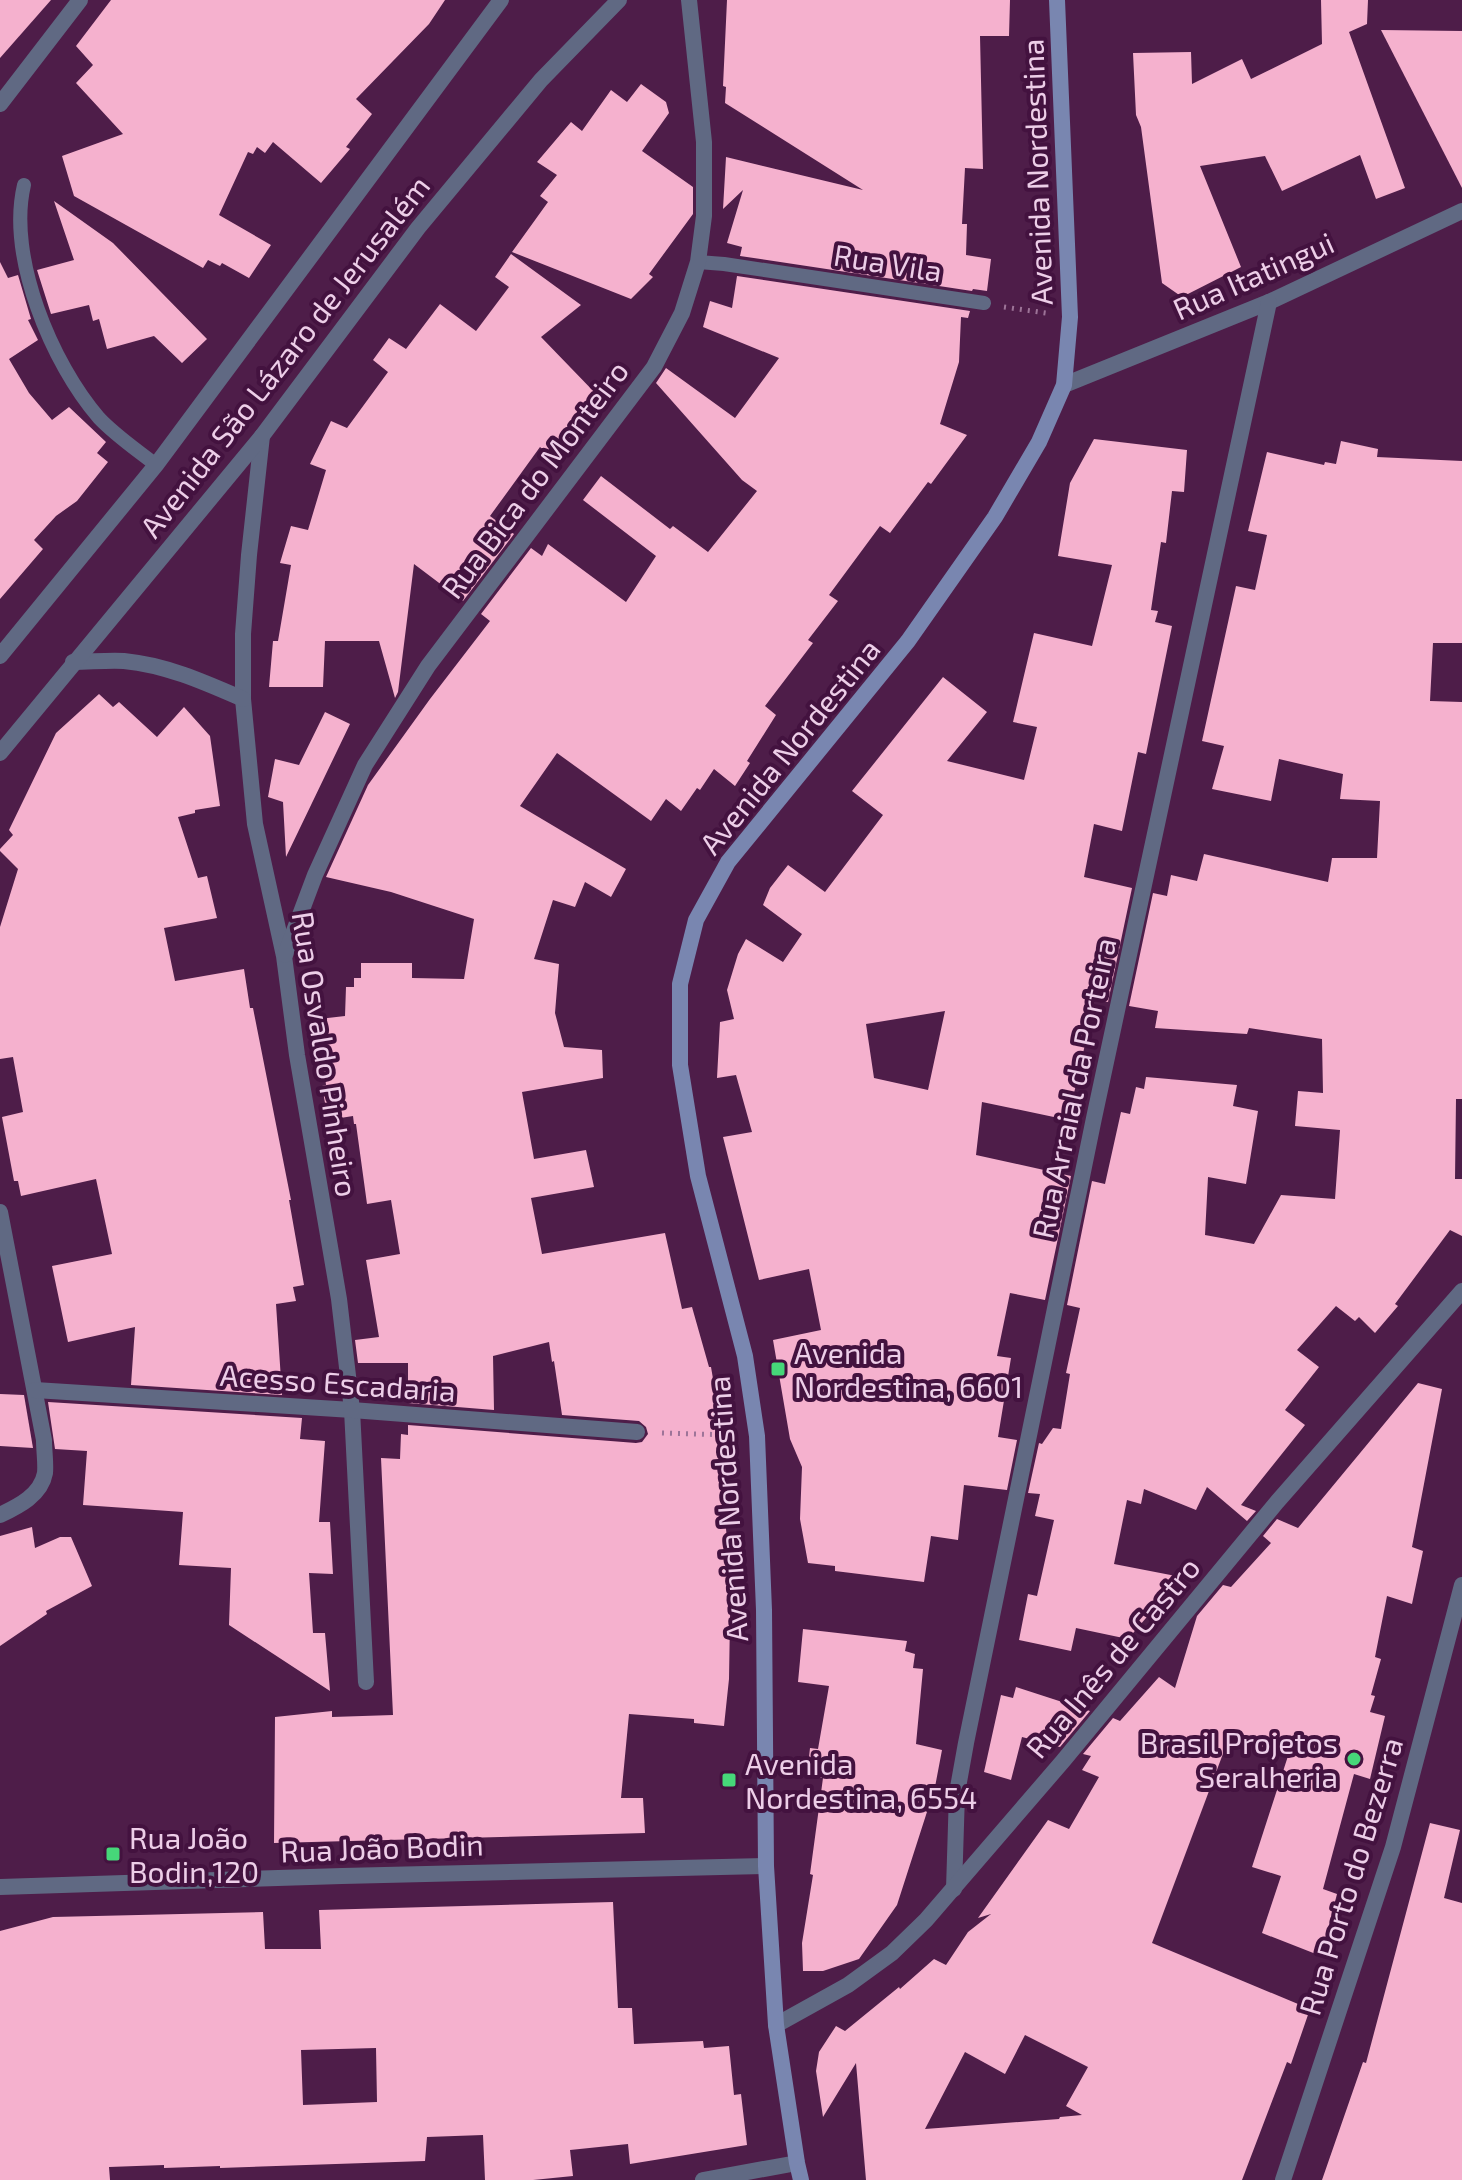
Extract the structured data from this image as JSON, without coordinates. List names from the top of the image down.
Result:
{
  "streets": {
    "main road": ["Avenida Nordestina"],
    "street": [
      "Rua Itatingui",
      "Avenida São Lázaro de Jerusalém",
      "Rua Bica do Monteiro",
      "Rua Osvaldo Pinheiro",
      "Rua Arraial da Porteira",
      "Acesso Escadaria",
      "Rua Inês de Castro",
      "Rua João Bodin",
      "Rua Porto do Bezerra"
    ],
    "lane": ["Rua Vila"]
  },
  "crossings": [
    ["Avenida Nordestina", "Rua Itatingui"],
    ["Avenida Nordestina", "Rua Inês de Castro"],
    ["Avenida Nordestina", "Rua João Bodin"],
    ["Rua Vila", "Rua Bica do Monteiro"],
    ["Rua Itatingui", "Rua Arraial da Porteira"],
    ["Avenida São Lázaro de Jerusalém", "Rua Osvaldo Pinheiro"],
    ["Rua Bica do Monteiro", "Rua Osvaldo Pinheiro"],
    ["Rua Osvaldo Pinheiro", "Acesso Escadaria"],
    ["Rua Arraial da Porteira", "Rua Inês de Castro"]
  ],
  "places": {
    "transit": ["Avenida Nordestina, 6601", "Avenida Nordestina, 6554", "Rua João Bodin,120"],
    "other": ["Brasil Projetos Seralheria"]
  }
}
